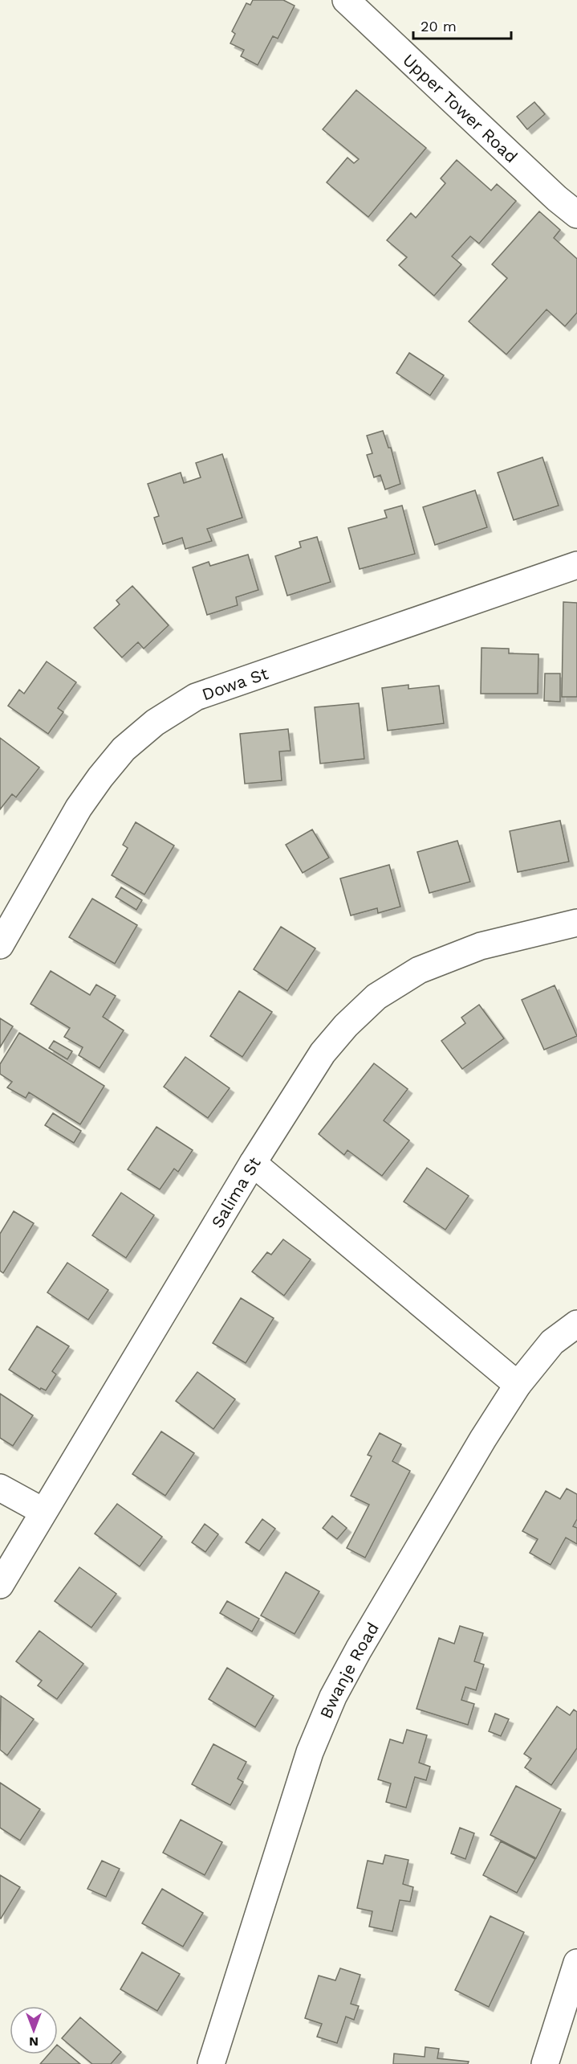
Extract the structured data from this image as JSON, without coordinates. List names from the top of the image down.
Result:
{
  "streets": {
    "street": [
      "Upper Tower Road",
      "Dowa St",
      "Salima St",
      "Bwanje Road"
    ]
  },
  "scale_bar": "20 m",
  "north": "bottom"
}
